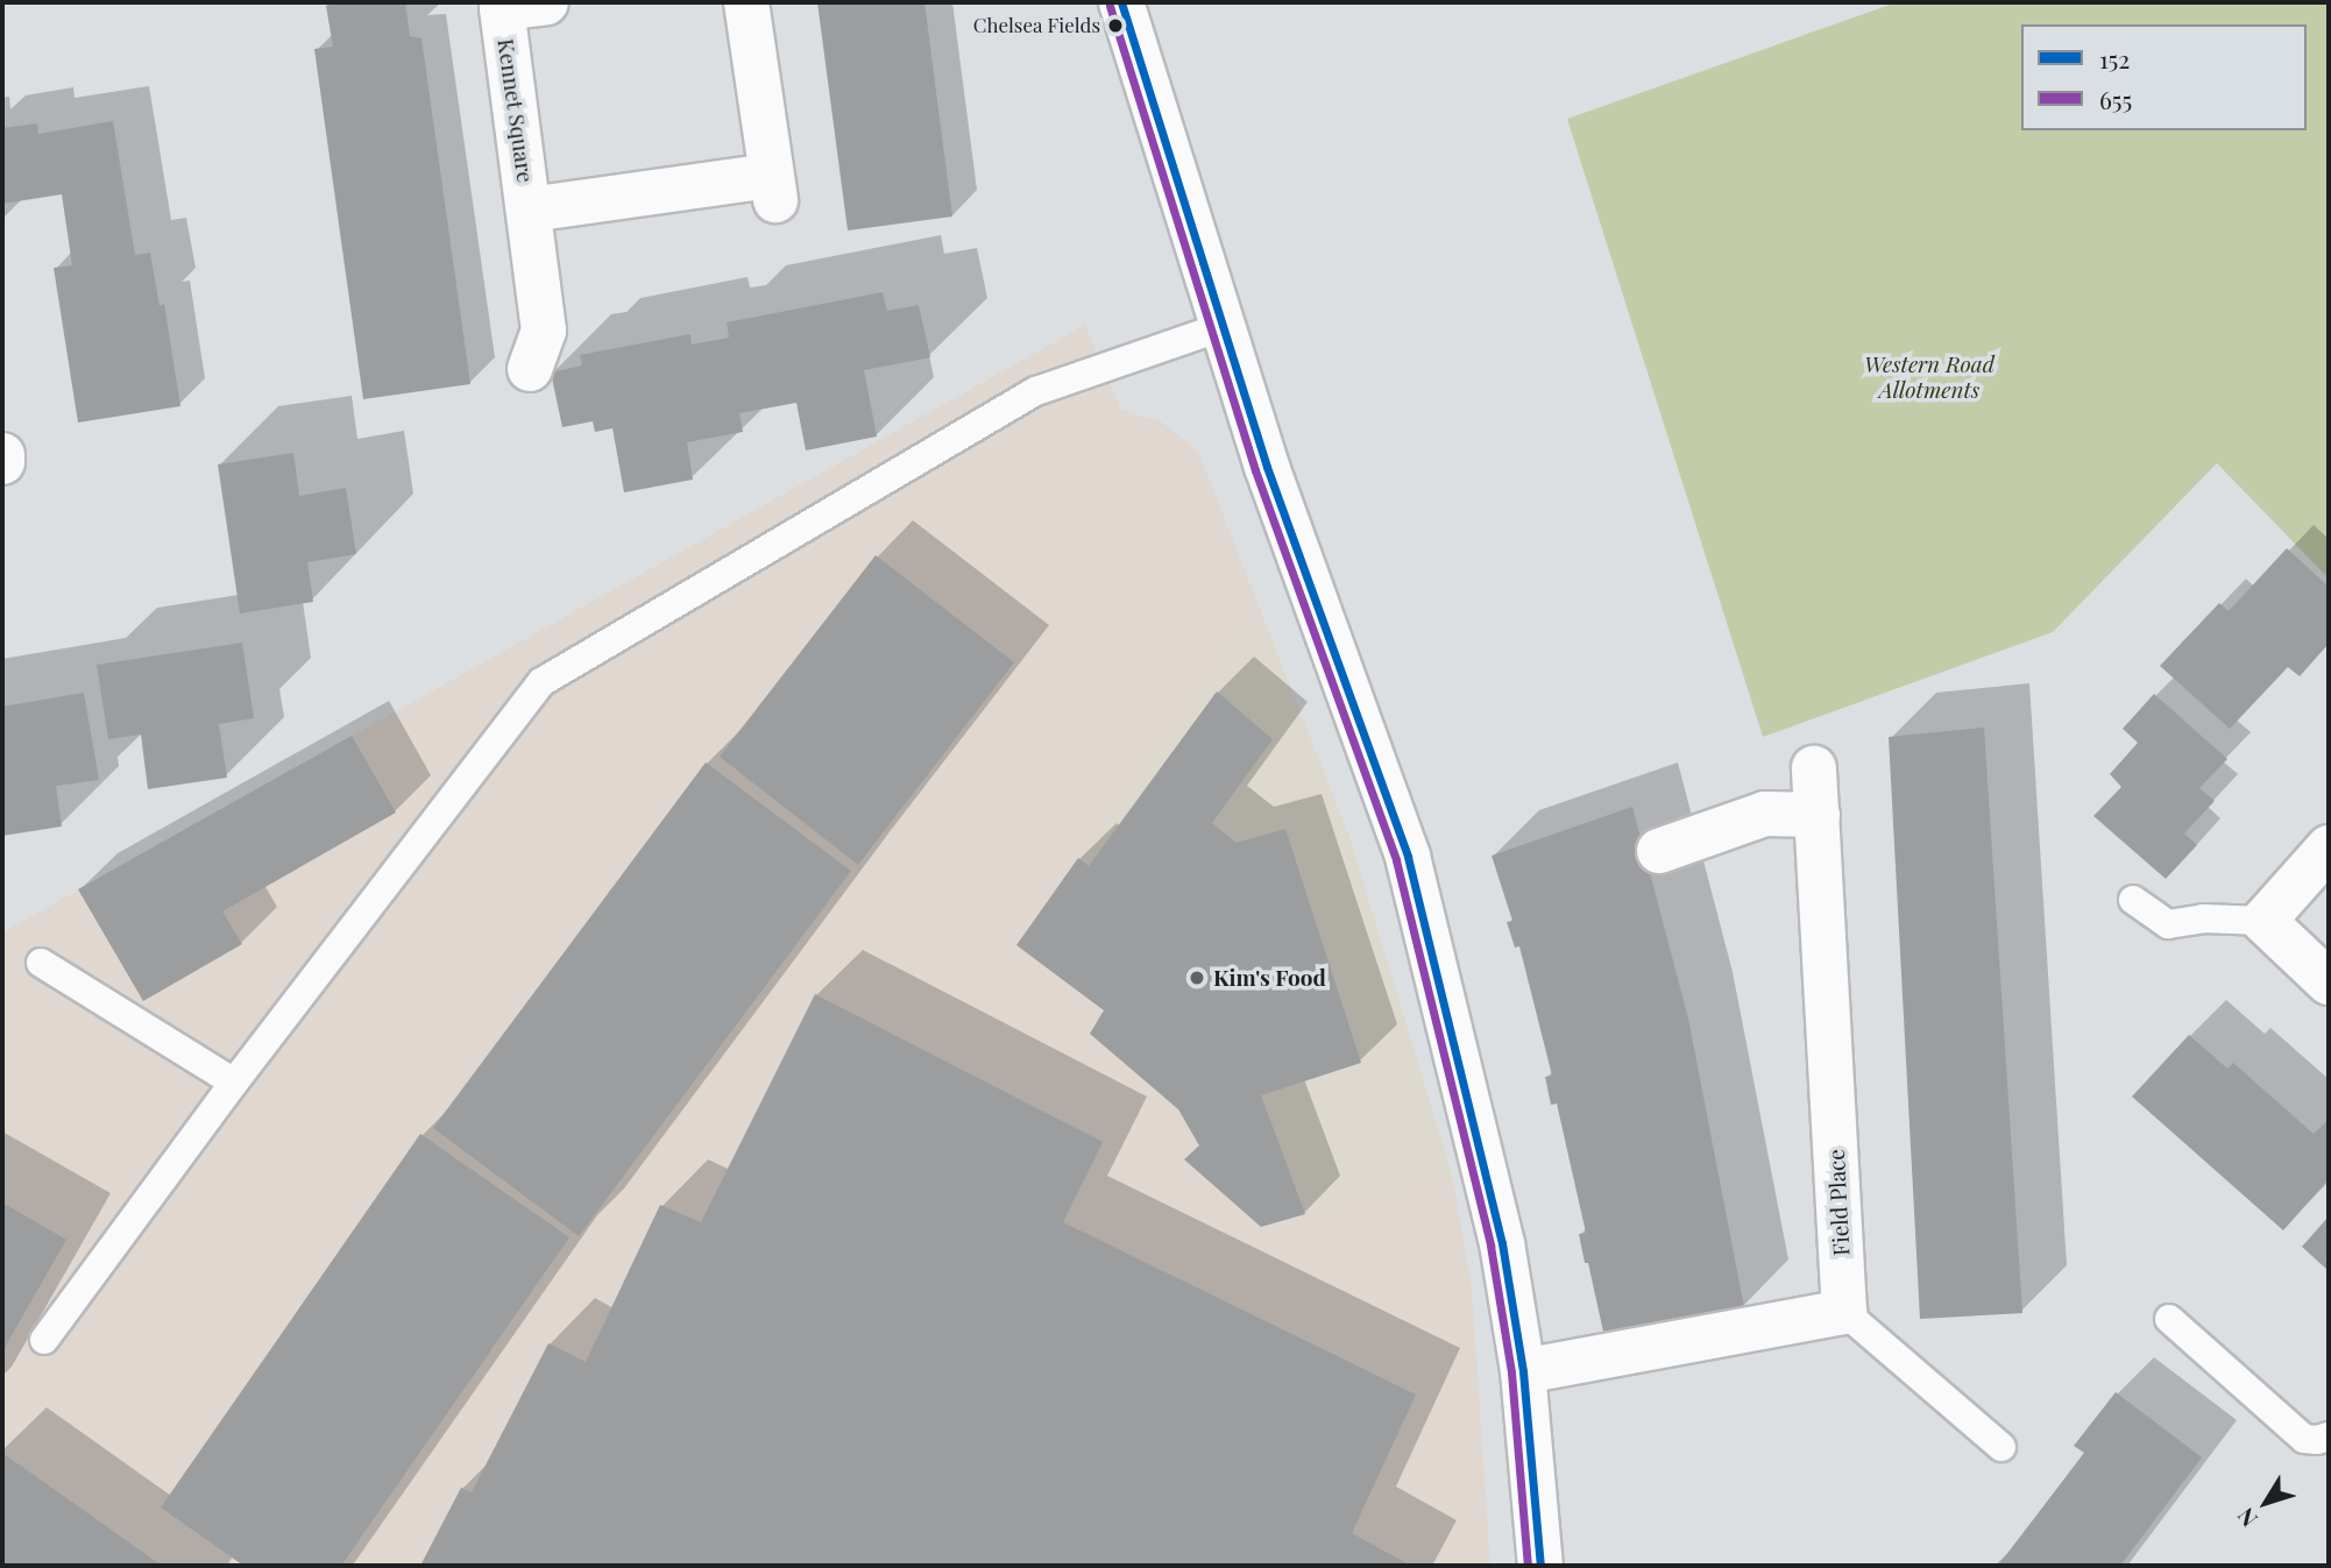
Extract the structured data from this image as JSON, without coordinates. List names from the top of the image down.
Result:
{
  "streets": {
    "street": ["Kennet Square", "Field Place"]
  },
  "parks": ["Western Road Allotments"],
  "places": ["Chelsea Fields", "Kim's Food"],
  "lines": ["transit line 152", "transit line 655"],
  "legend": ["152", "655"],
  "north": "bottom left"
}
